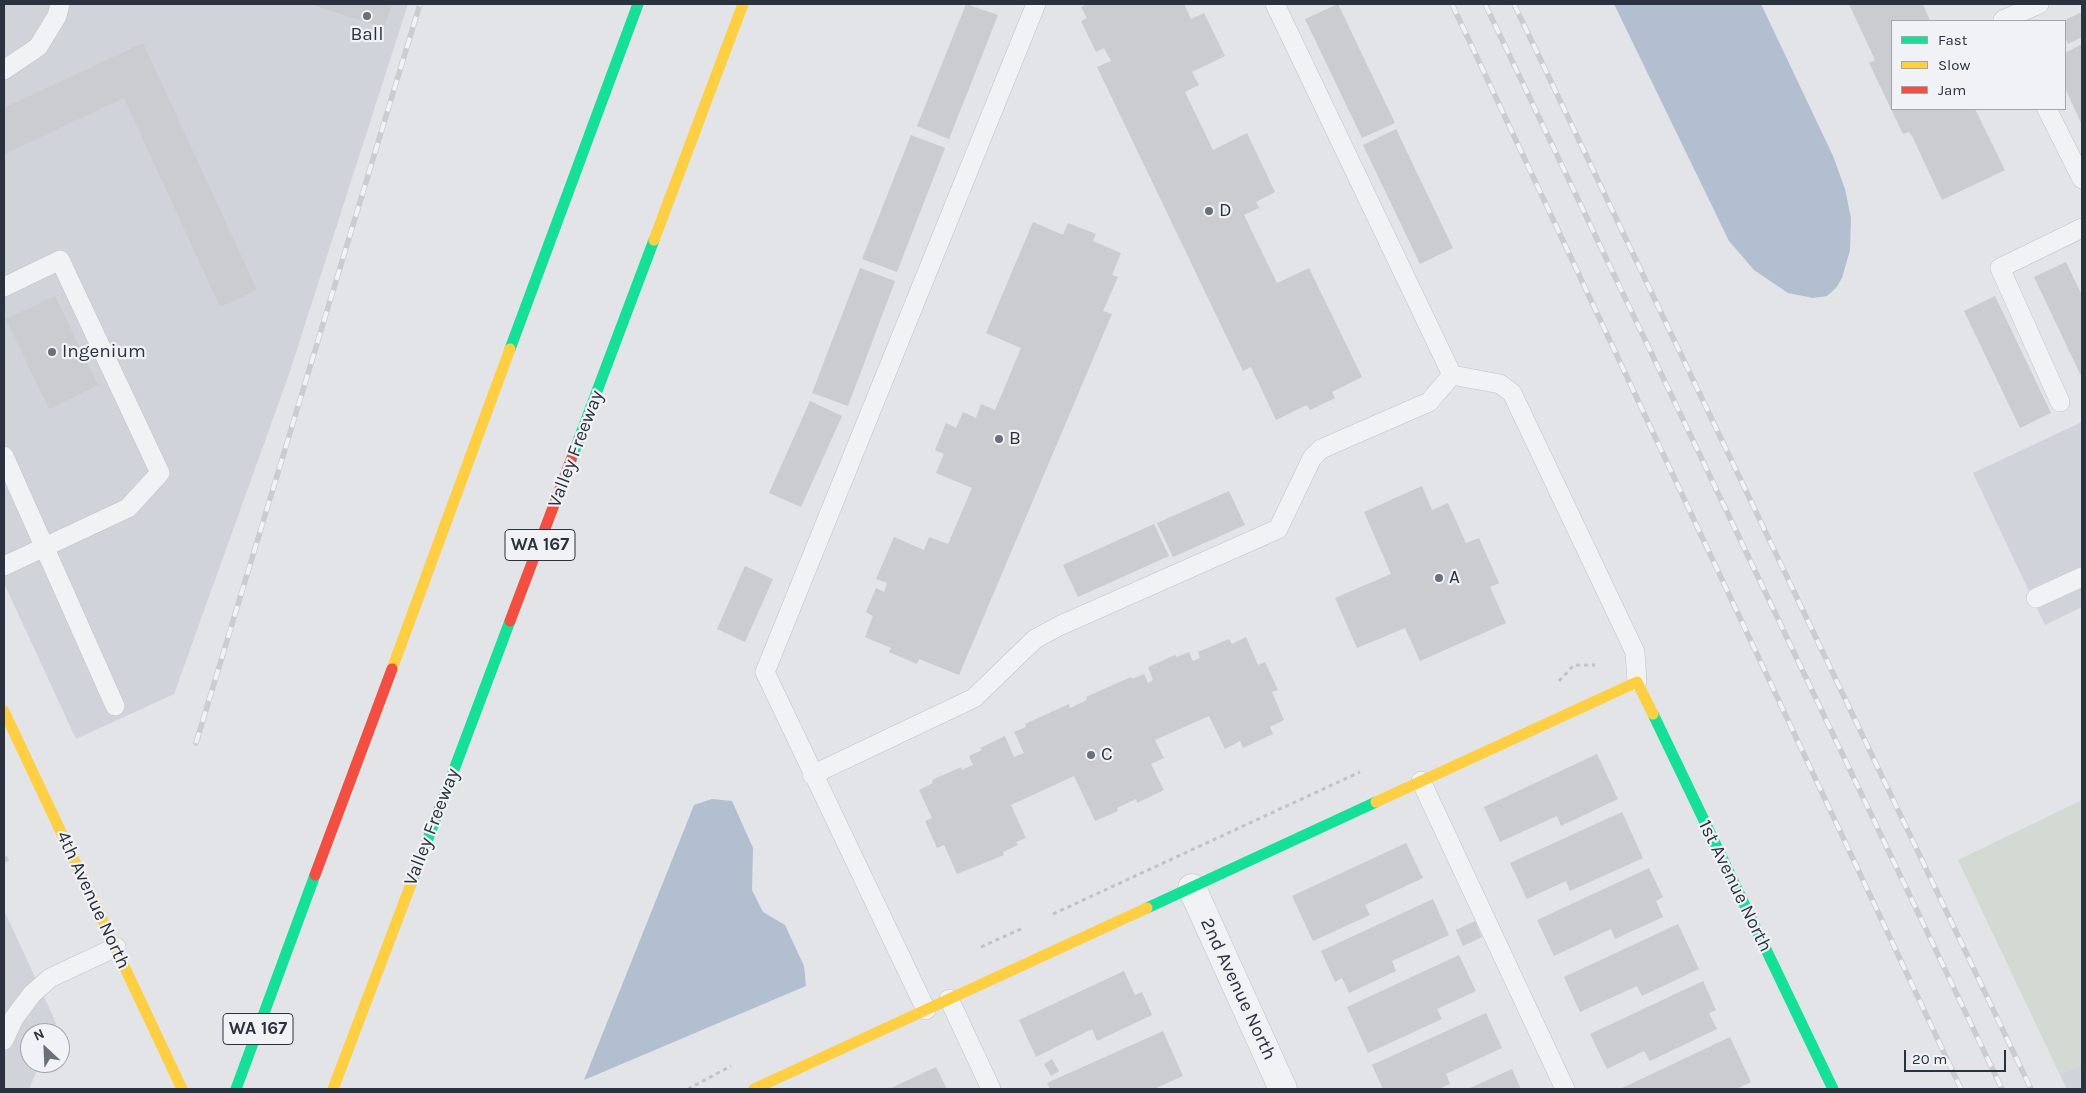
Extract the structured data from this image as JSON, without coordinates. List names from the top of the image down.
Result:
{
  "streets": {
    "main road": [
      "Valley Freeway",
      "WA 167",
      "1st Avenue North",
      "4th Avenue North"
    ],
    "street": ["2nd Avenue North"]
  },
  "places": [
    "Ball",
    "D",
    "Ingenium",
    "B",
    "A",
    "C"
  ],
  "legend": ["Fast", "Slow", "Jam"],
  "scale_bar": "20 m",
  "north": "top left"
}
